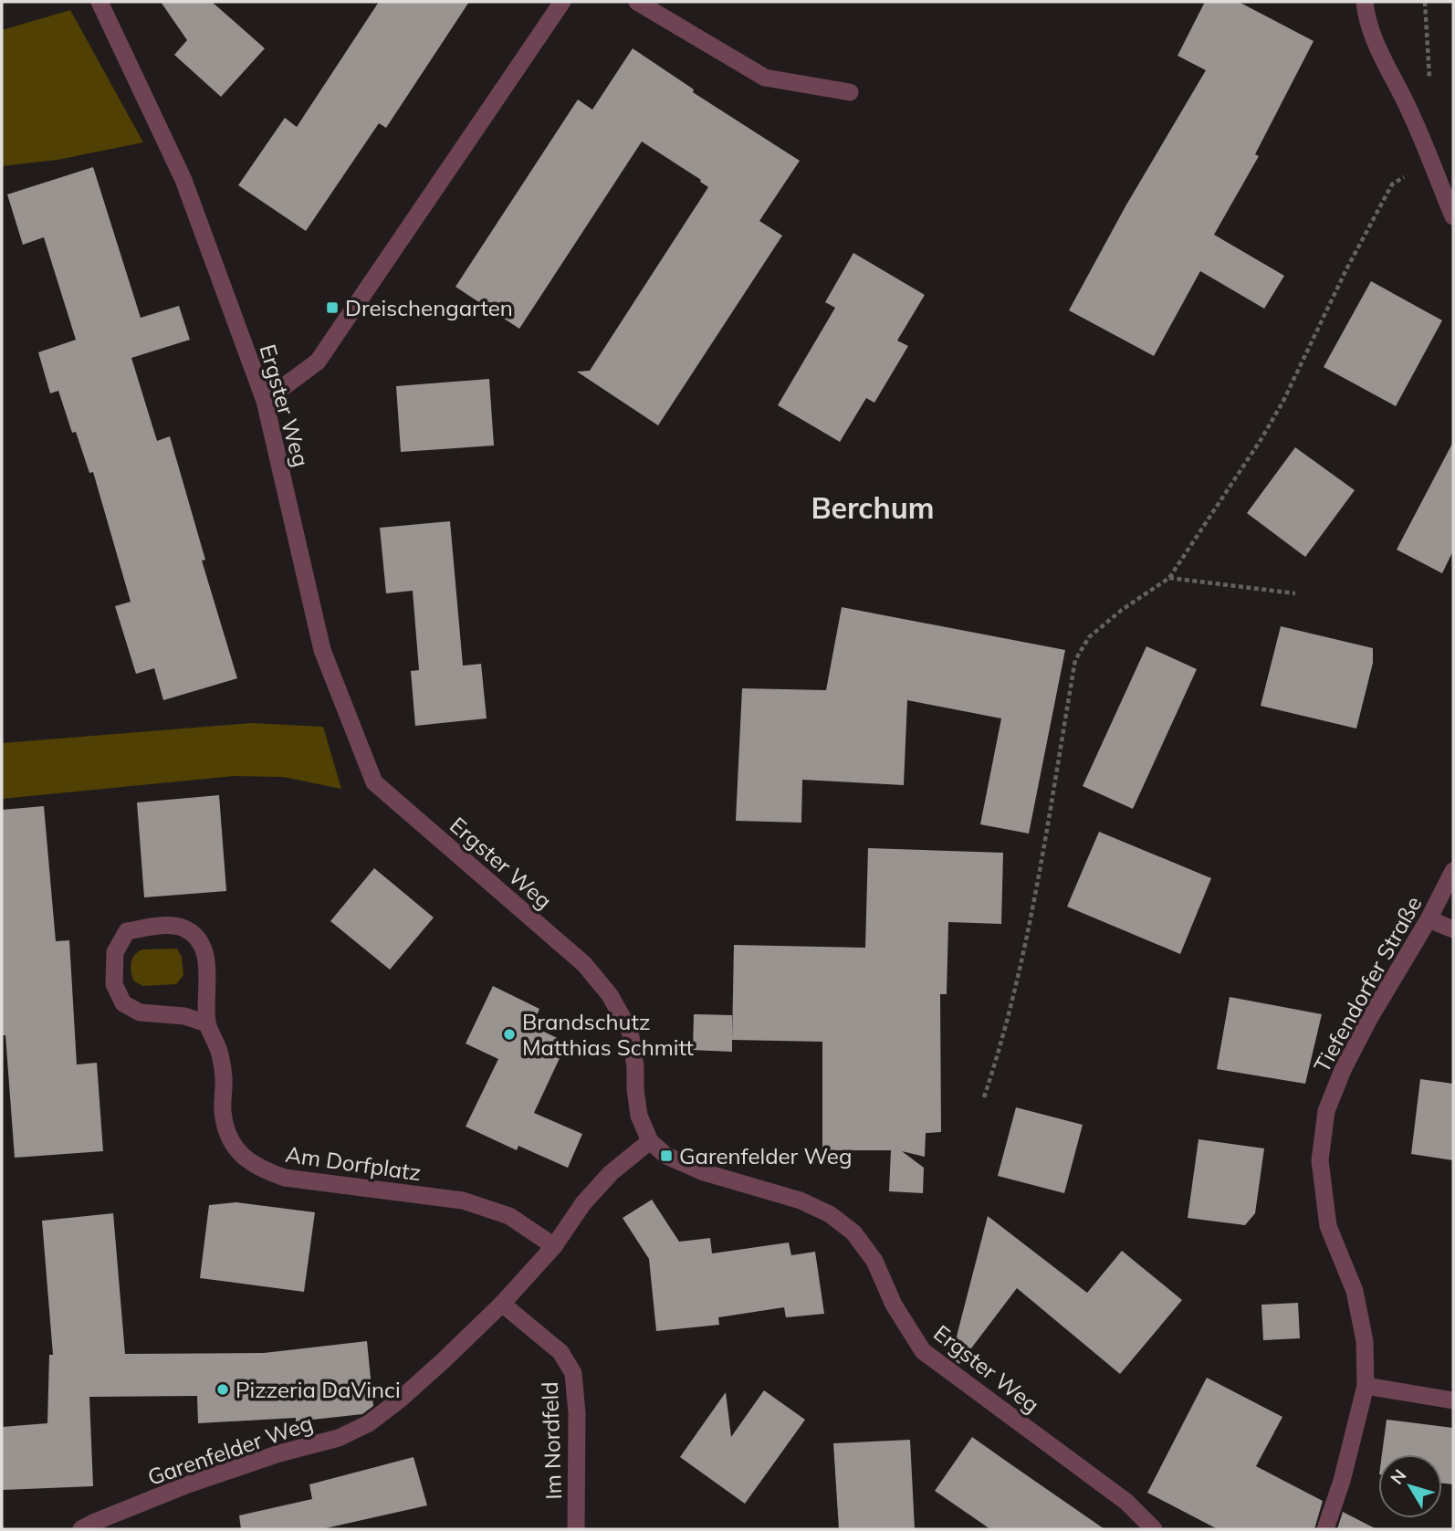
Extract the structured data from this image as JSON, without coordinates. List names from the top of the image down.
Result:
{
  "streets": {
    "street": [
      "Ergster Weg",
      "Tiefendorfer Straße",
      "Am Dorfplatz",
      "Im Nordfeld",
      "Garenfelder Weg"
    ]
  },
  "crossings": [
    ["Im Nordfeld", "Garenfelder Weg"]
  ],
  "districts": ["Berchum"],
  "places": {
    "transit": ["Dreischengarten", "Garenfelder Weg"],
    "other": ["Brandschutz Matthias Schmitt", "Pizzeria DaVinci"]
  },
  "north": "top left"
}
